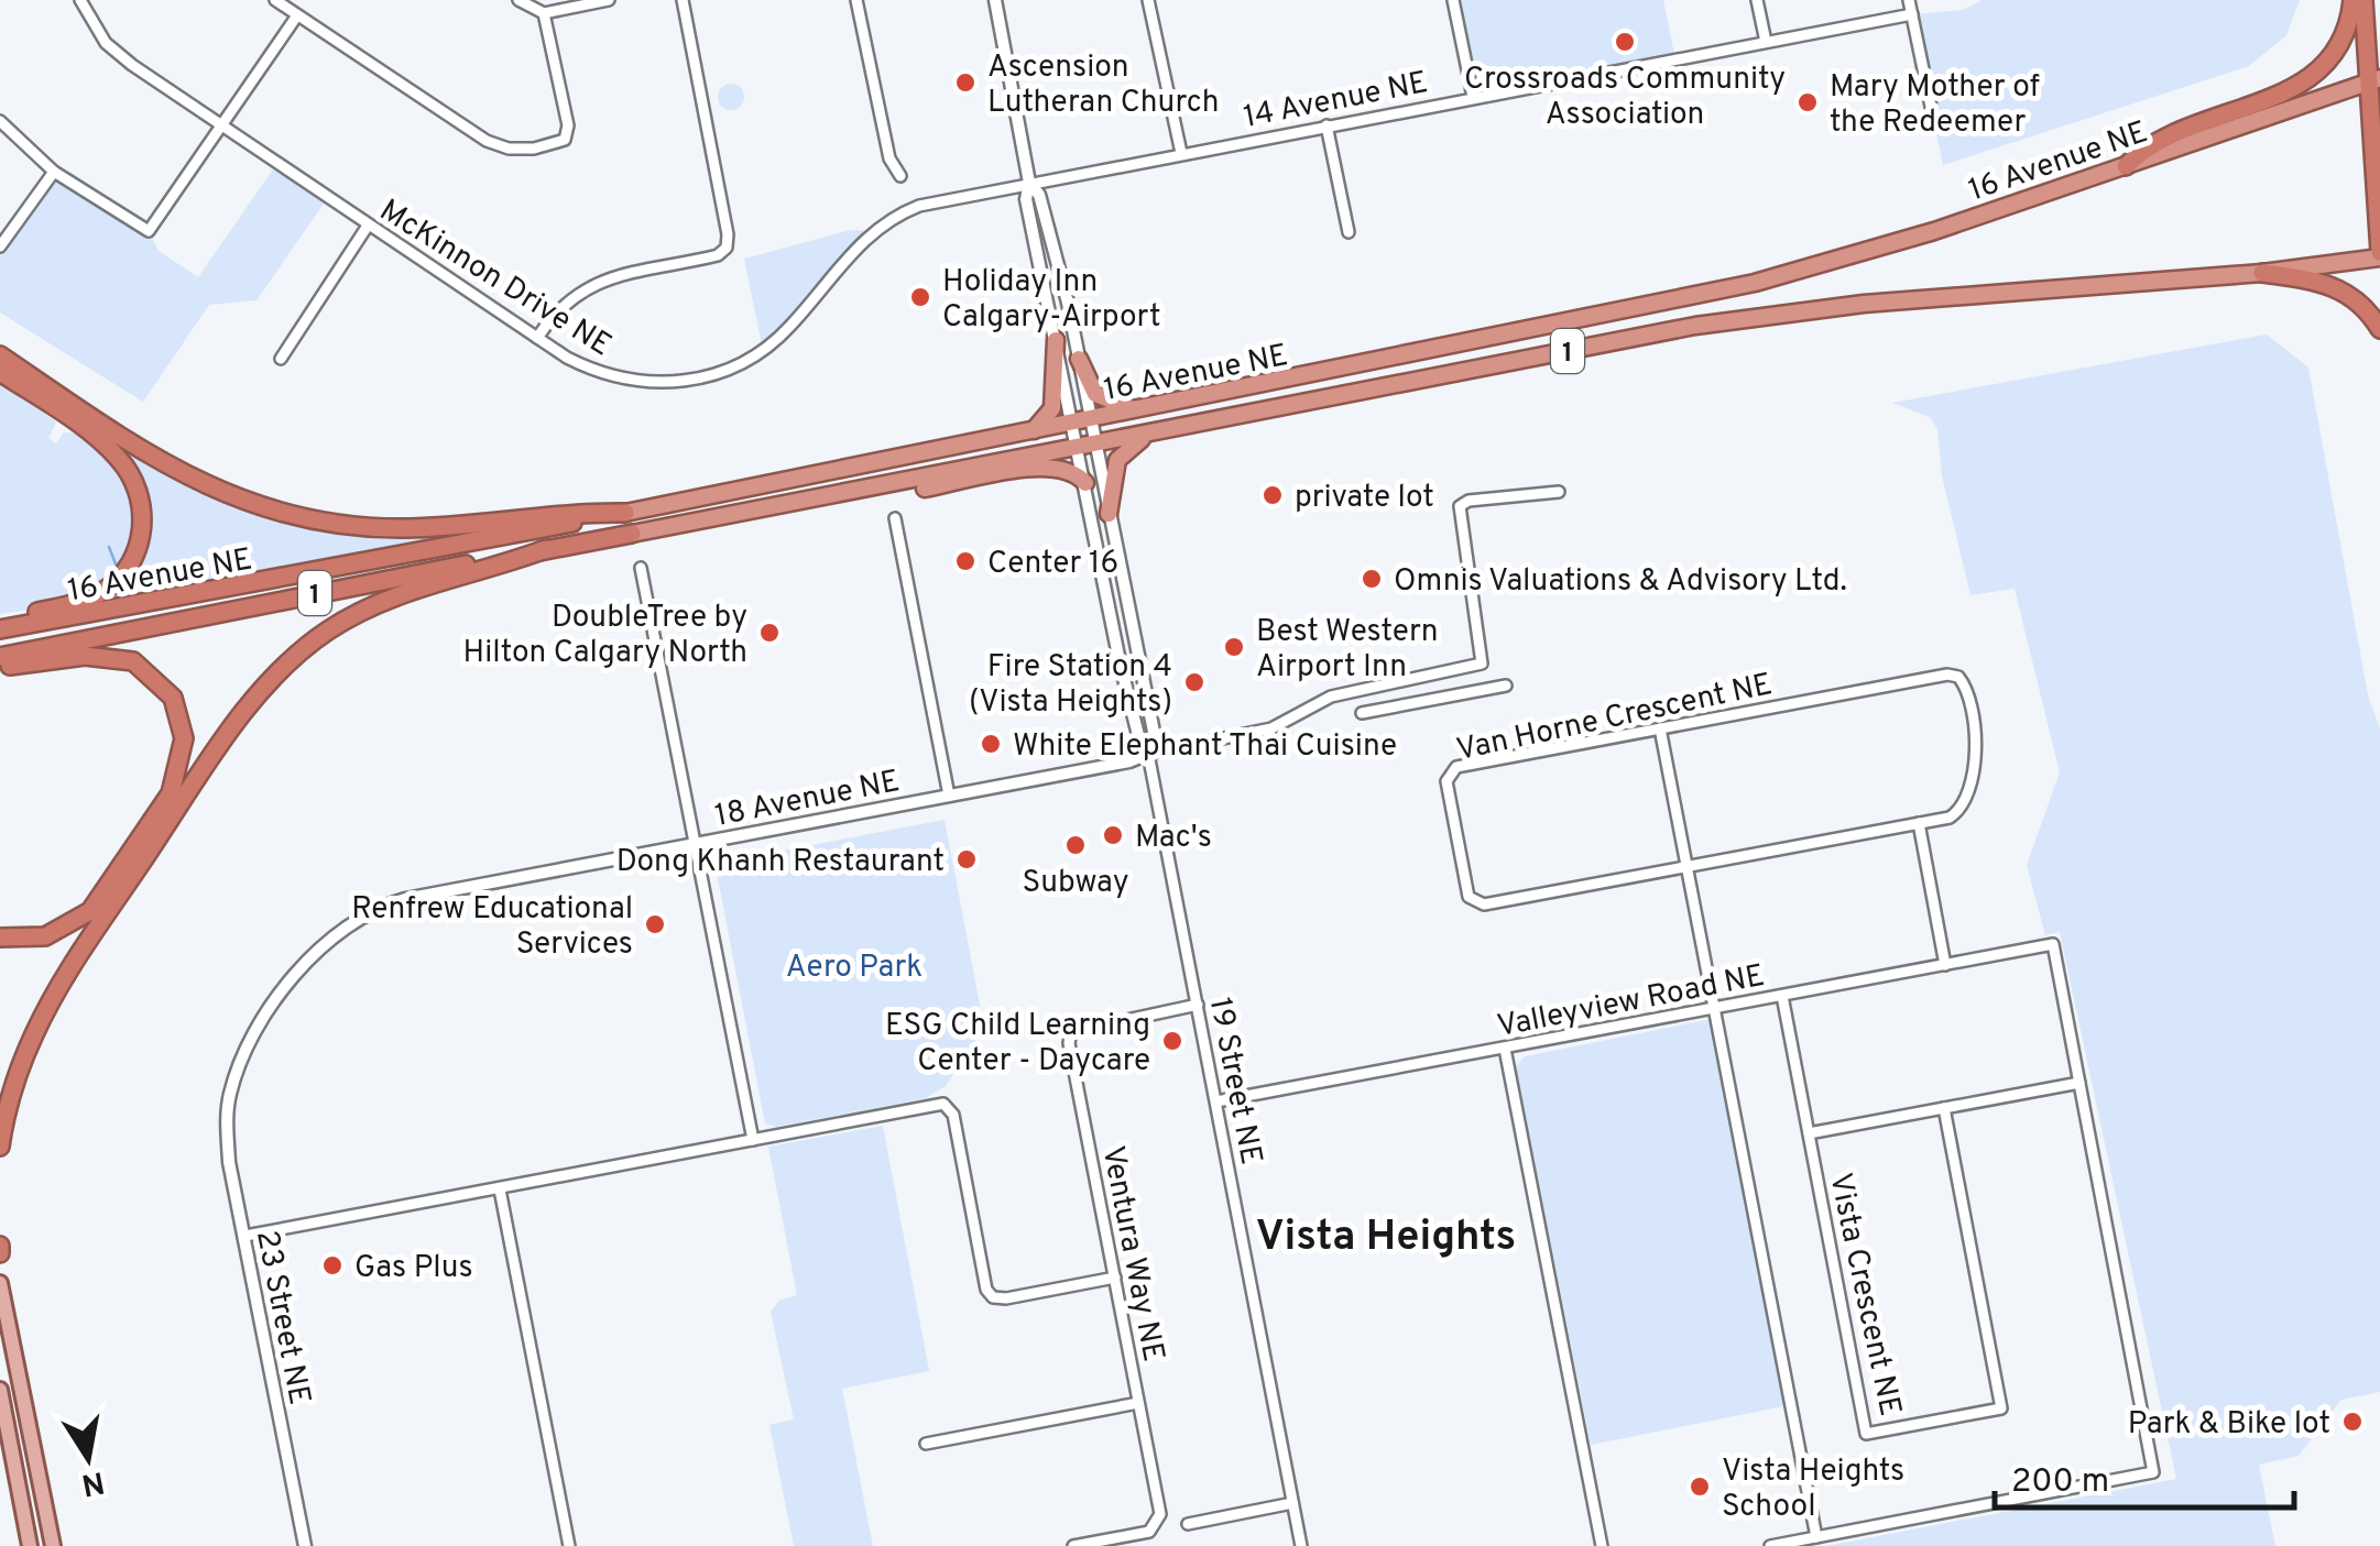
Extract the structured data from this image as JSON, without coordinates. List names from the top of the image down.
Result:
{
  "streets": {
    "highway": ["16 Avenue NE", "1"],
    "street": [
      "14 Avenue NE",
      "McKinnon Drive NE",
      "Van Horne Crescent NE",
      "18 Avenue NE",
      "Valleyview Road NE",
      "19 Street NE",
      "Ventura Way NE",
      "Vista Crescent NE",
      "23 Street NE"
    ]
  },
  "crossings": [
    ["14 Avenue NE", "McKinnon Drive NE"],
    ["14 Avenue NE", "19 Street NE"],
    ["16 Avenue NE", "19 Street NE"],
    ["McKinnon Drive NE", "19 Street NE"],
    ["18 Avenue NE", "19 Street NE"],
    ["18 Avenue NE", "23 Street NE"],
    ["Valleyview Road NE", "19 Street NE"],
    ["Valleyview Road NE", "Vista Crescent NE"],
    ["19 Street NE", "Ventura Way NE"]
  ],
  "districts": ["Vista Heights"],
  "parks": ["Aero Park"],
  "places": [
    "Crossroads Community Association",
    "Ascension Lutheran Church",
    "Mary Mother of the Redeemer",
    "Holiday Inn Calgary-Airport",
    "private lot",
    "Center 16",
    "Omnis Valuations & Advisory Ltd.",
    "DoubleTree by Hilton Calgary North",
    "Best Western Airport Inn",
    "Fire Station 4 (Vista Heights)",
    "White Elephant Thai Cuisine",
    "Mac's",
    "Subway",
    "Dong Khanh Restaurant",
    "Renfrew Educational Services",
    "ESG Child Learning Center - Daycare",
    "Gas Plus",
    "Park & Bike lot",
    "Vista Heights School"
  ],
  "scale_bar": "200 m",
  "north": "bottom"
}
